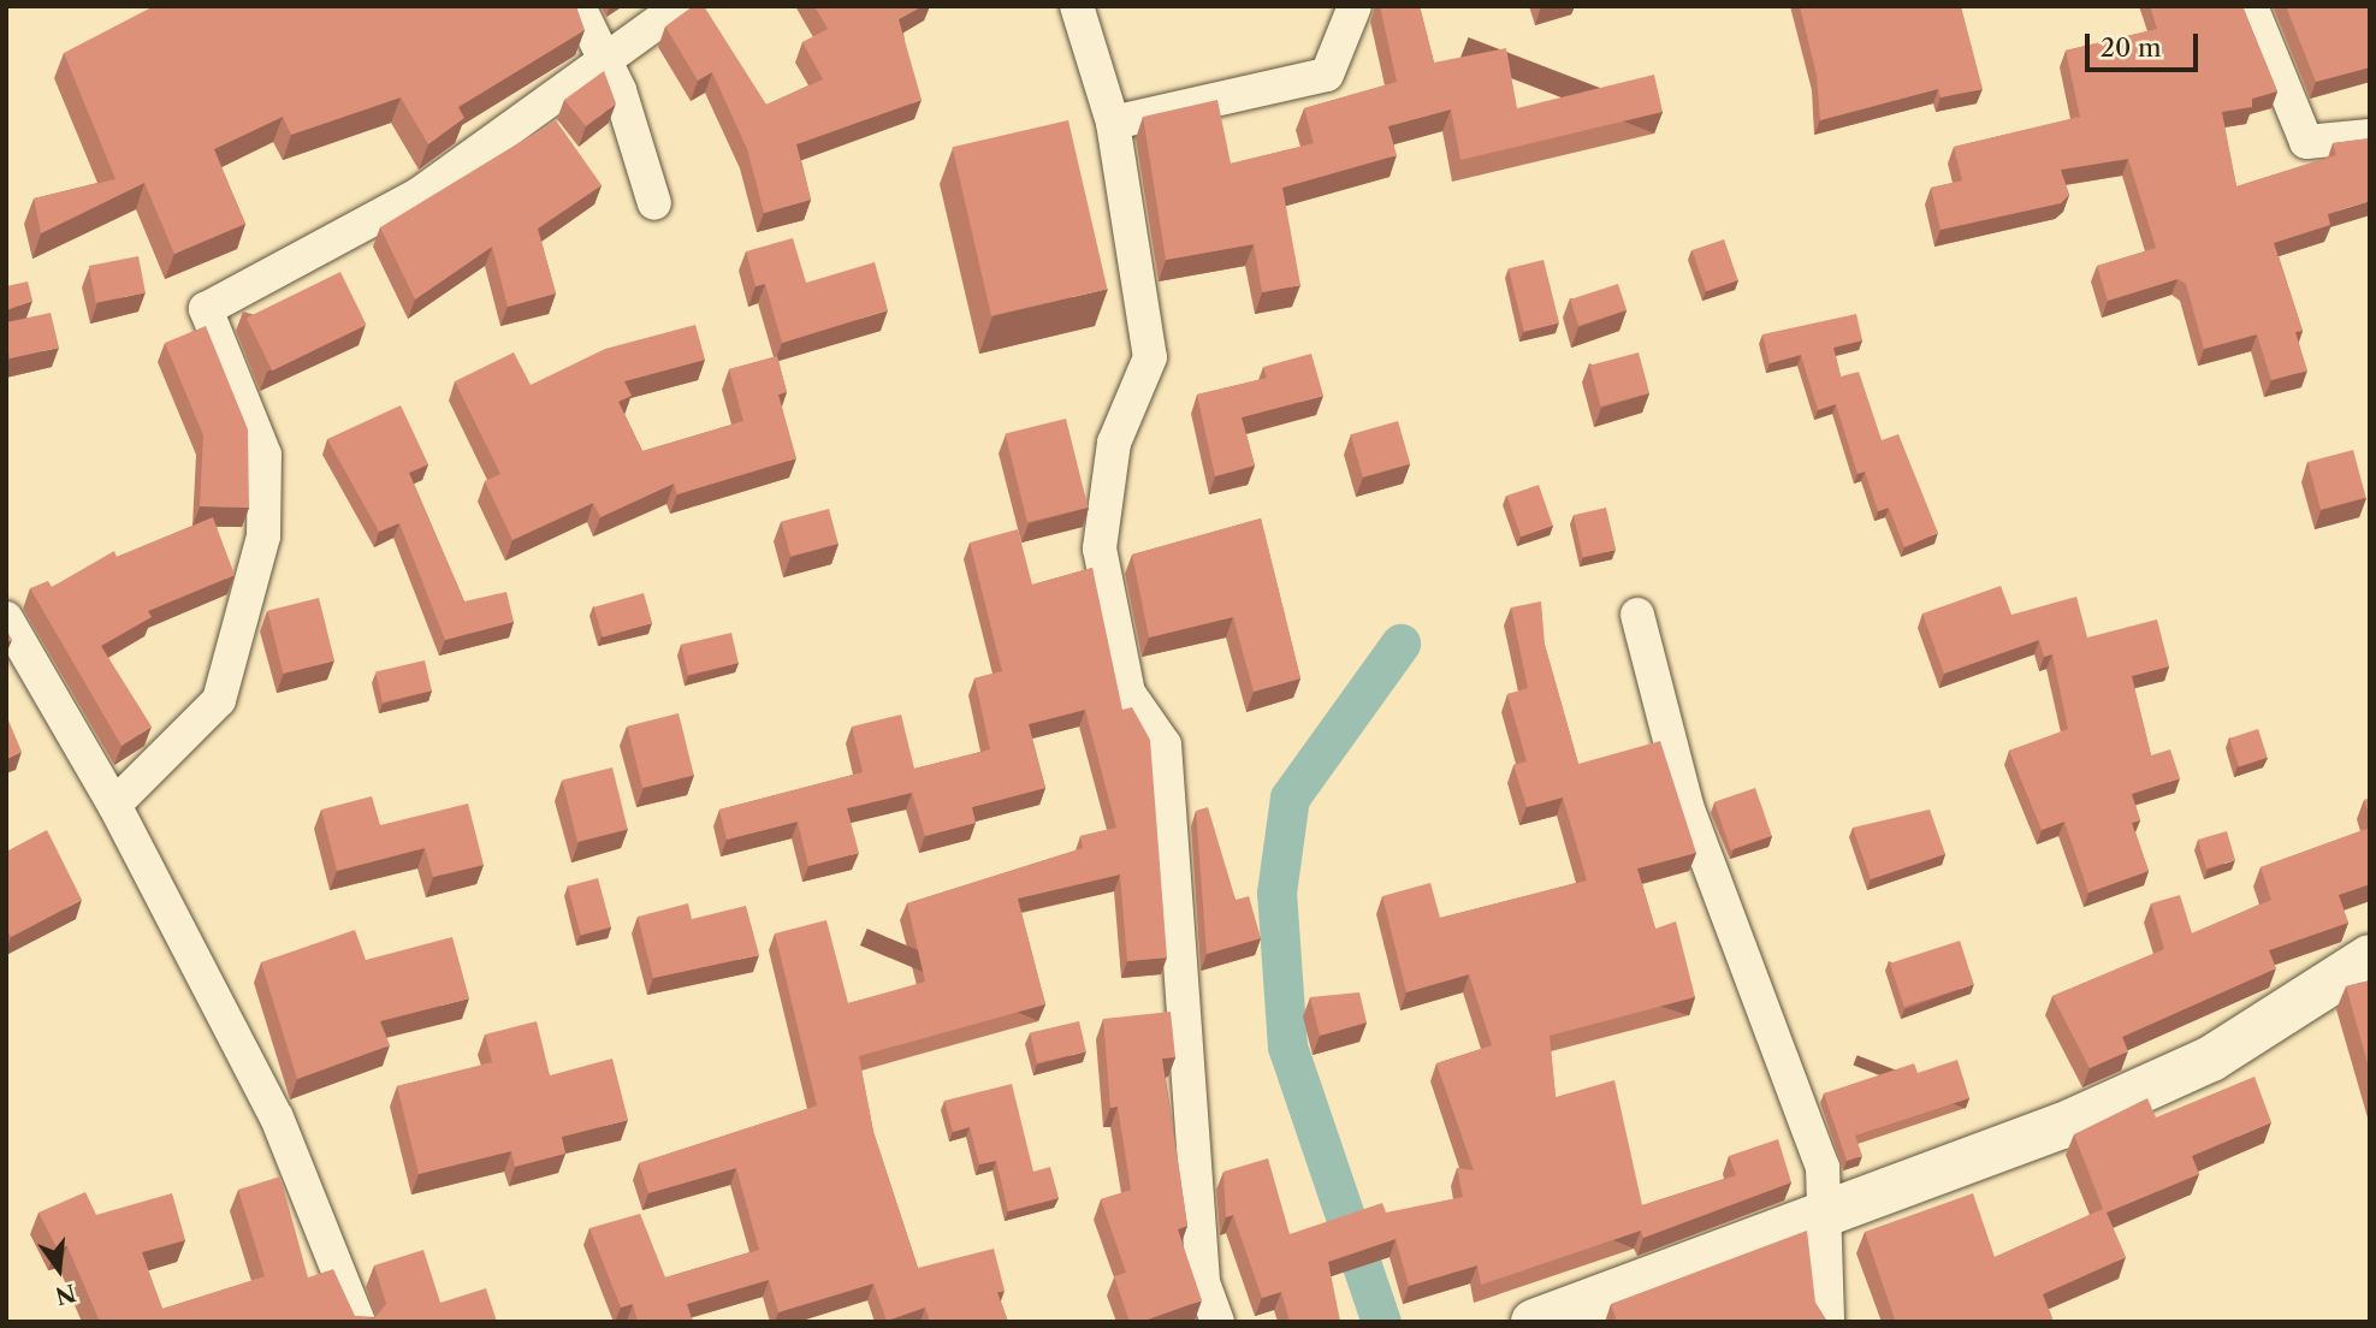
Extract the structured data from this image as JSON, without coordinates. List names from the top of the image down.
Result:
{
  "scale_bar": "20 m",
  "north": "bottom"
}
